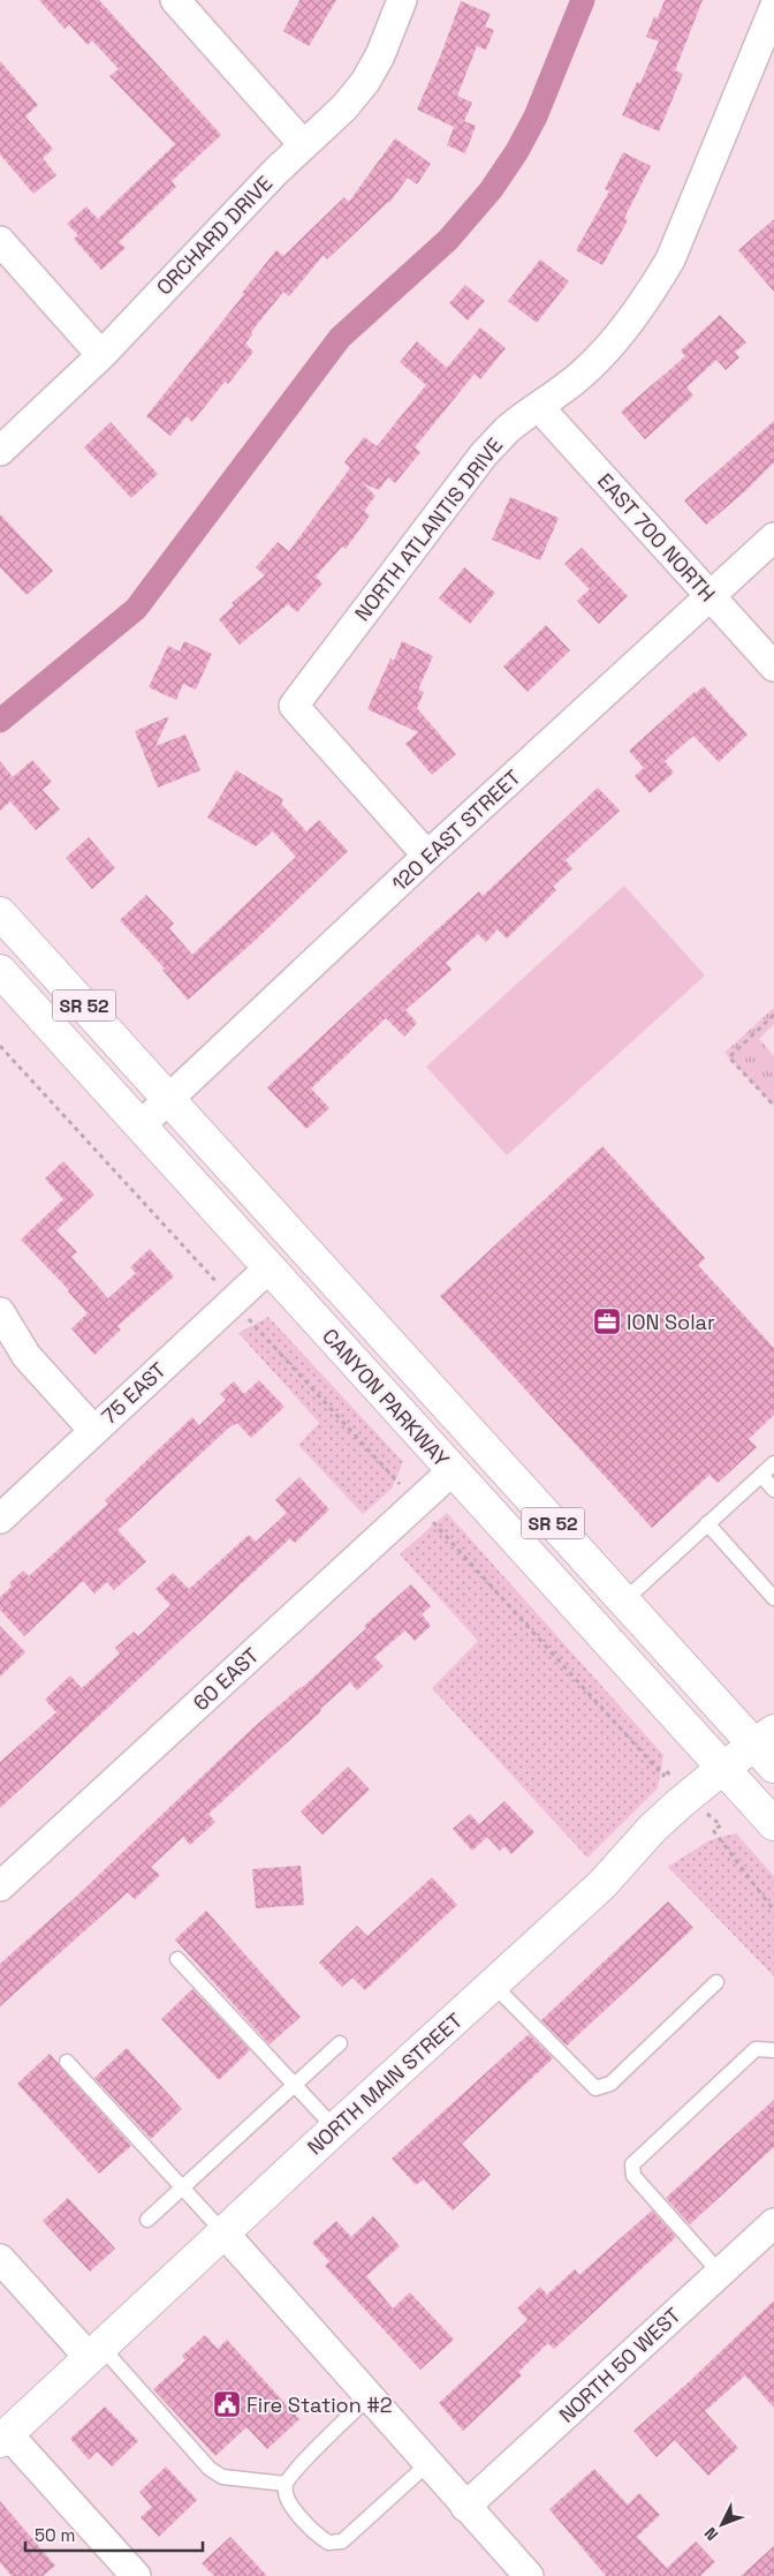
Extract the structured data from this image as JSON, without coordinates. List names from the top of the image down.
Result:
{
  "streets": {
    "main road": ["SR 52", "CANYON PARKWAY", "NORTH MAIN STREET"],
    "street": [
      "ORCHARD DRIVE",
      "NORTH ATLANTIS DRIVE",
      "EAST 700 NORTH",
      "120 EAST STREET",
      "75 EAST",
      "60 EAST",
      "NORTH 50 WEST"
    ]
  },
  "crossings": [
    ["NORTH ATLANTIS DRIVE", "EAST 700 NORTH"],
    ["NORTH ATLANTIS DRIVE", "120 EAST STREET"],
    ["EAST 700 NORTH", "120 EAST STREET"],
    ["120 EAST STREET", "CANYON PARKWAY"],
    ["75 EAST", "CANYON PARKWAY"],
    ["CANYON PARKWAY", "60 EAST"],
    ["CANYON PARKWAY", "NORTH MAIN STREET"]
  ],
  "places": {
    "office": ["ION Solar"],
    "public building": ["Fire Station #2"]
  },
  "scale_bar": "50 m",
  "north": "bottom left"
}
